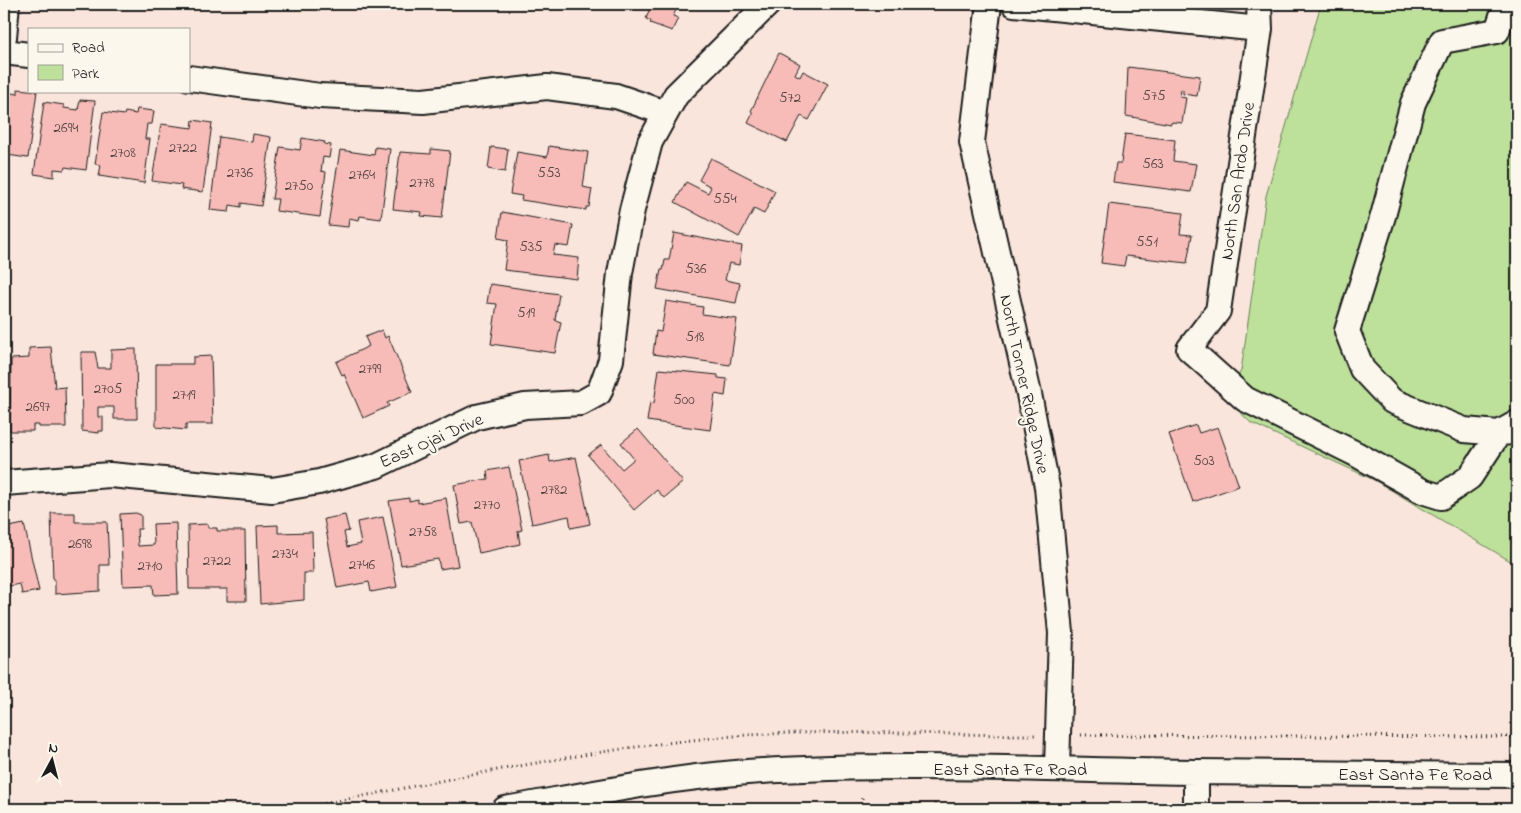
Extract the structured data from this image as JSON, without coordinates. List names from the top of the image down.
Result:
{
  "streets": {
    "street": [
      "North San Ardo Drive",
      "North Tonner Ridge Drive",
      "East Ojai Drive",
      "East Santa Fe Road"
    ]
  },
  "crossings": [
    ["North Tonner Ridge Drive", "East Santa Fe Road"]
  ],
  "house_numbers": [
    "575",
    "572",
    "2694",
    "2722",
    "2708",
    "563",
    "2736",
    "553",
    "2764",
    "2778",
    "2750",
    "554",
    "551",
    "535",
    "536",
    "519",
    "518",
    "2799",
    "2705",
    "2719",
    "500",
    "2697",
    "503",
    "2782",
    "2770",
    "2758",
    "2698",
    "2734",
    "2722",
    "2746",
    "2710"
  ],
  "legend": ["Road", "Park"],
  "north": "top"
}
